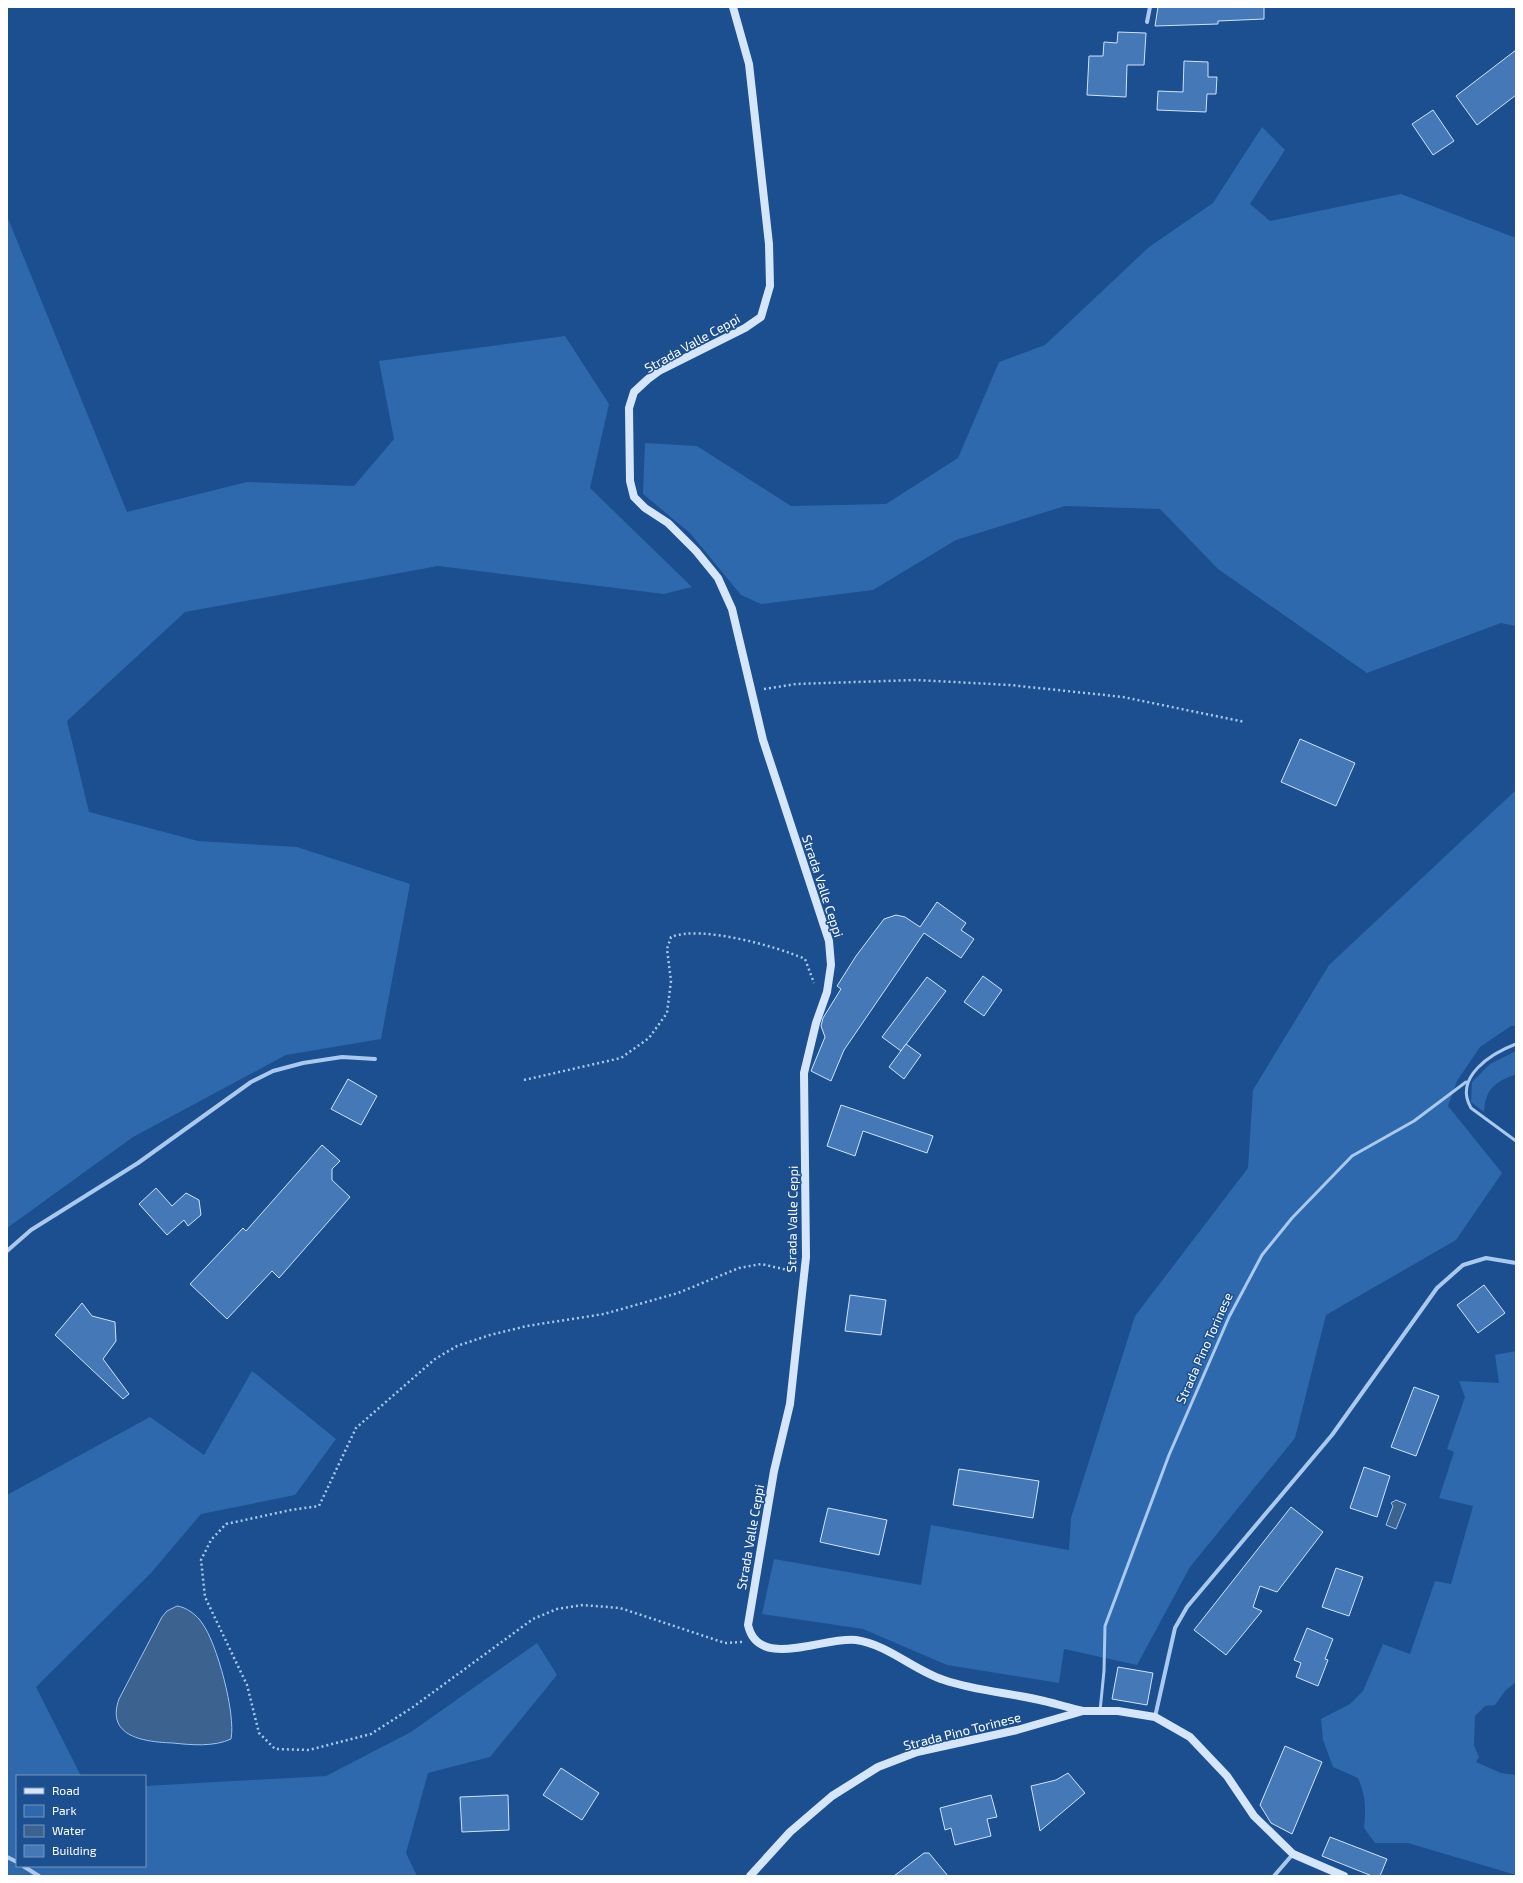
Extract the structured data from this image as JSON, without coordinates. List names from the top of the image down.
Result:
{
  "streets": {
    "street": ["Strada Valle Ceppi", "Strada Pino Torinese"]
  },
  "legend": [
    "Road",
    "Park",
    "Water",
    "Building"
  ]
}
